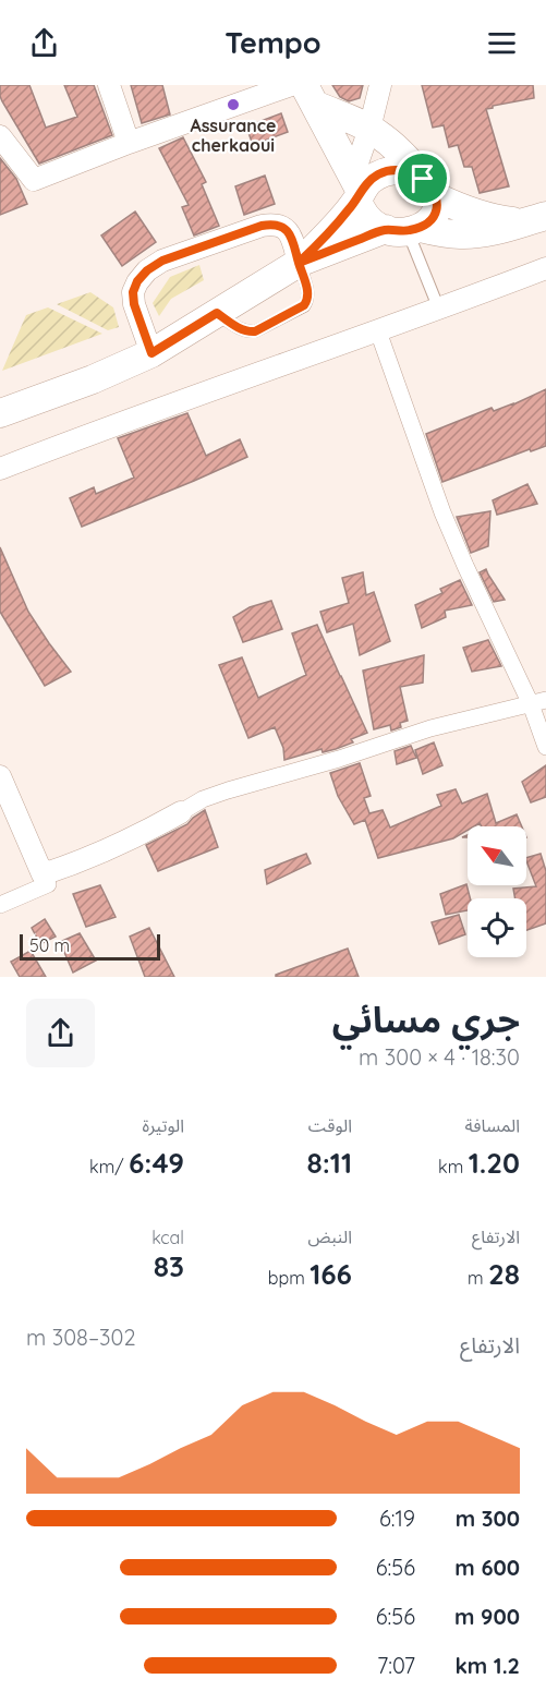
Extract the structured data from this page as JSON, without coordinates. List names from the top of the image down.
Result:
{
  "places": ["Assurance cherkaoui"],
  "scale_bar": "50 m",
  "north": "top left",
  "page": {
    "header": "Tempo",
    "scale": "50 m",
    "heading": ["جري مسائي", "18:30 · 4 × 300 m"],
    "stats": [
      ["المسافة", "1.20 km"],
      ["الوقت", "8:11"],
      ["الوتيرة", "6:49 /km"],
      ["الارتفاع", "28 m"],
      ["النبض", "166 bpm"],
      ["kcal", "83"]
    ],
    "chart": ["الارتفاع", "302–308 m"],
    "list": [
      {
        "name": "300 m",
        "note": "6:19"
      },
      {
        "name": "600 m",
        "note": "6:56"
      },
      {
        "name": "900 m",
        "note": "6:56"
      },
      {
        "name": "1.2 km",
        "note": "7:07"
      }
    ]
  }
}
